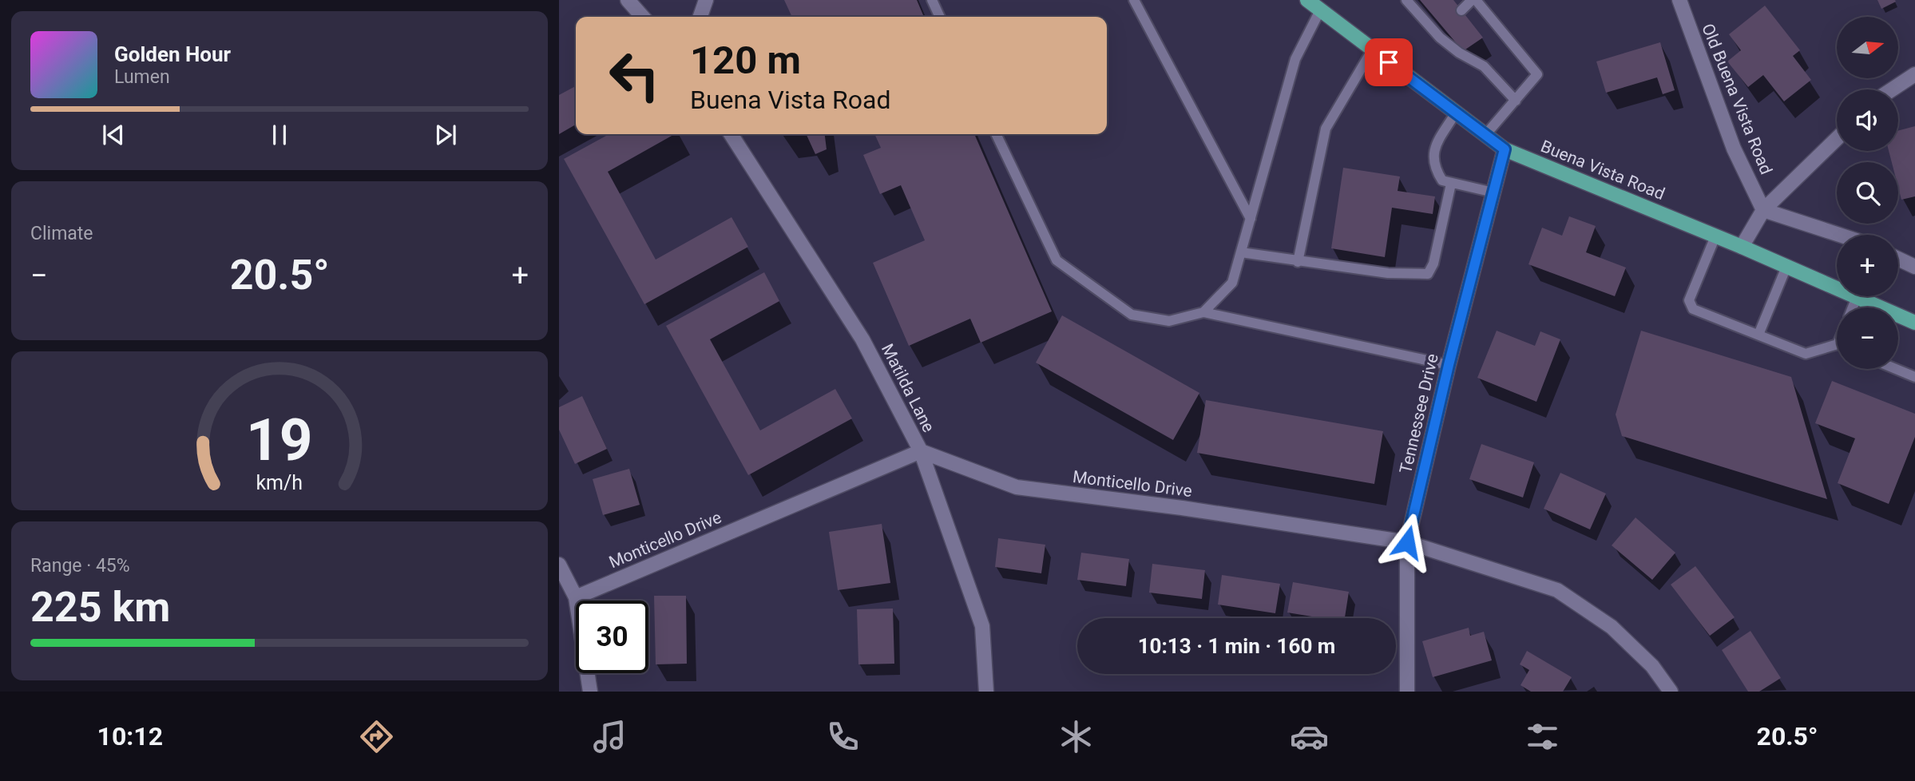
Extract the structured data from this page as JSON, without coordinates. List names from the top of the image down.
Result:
{
  "streets": {
    "main road": ["Buena Vista Road"],
    "street": [
      "Old Buena Vista Road",
      "Matilda Lane",
      "Tennessee Drive",
      "Monticello Drive"
    ]
  },
  "crossings": [
    ["Buena Vista Road", "Tennessee Drive"],
    ["Matilda Lane", "Monticello Drive"],
    ["Tennessee Drive", "Monticello Drive"]
  ],
  "north": "right",
  "page": {
    "map_buttons": ["+", "−"],
    "turn": ["120 m", "Buena Vista Road"],
    "song": ["Golden Hour", "Lumen"],
    "tile": [
      "Climate",
      ["Range · 45%", "225 km"]
    ],
    "heat": ["−", "20.5°", "+"],
    "limit": "30",
    "trip": "10:13 · 1 min · 160 m",
    "tabs": ["10:12", "20.5°"],
    "gauge": ["19", "km/h"]
  }
}
